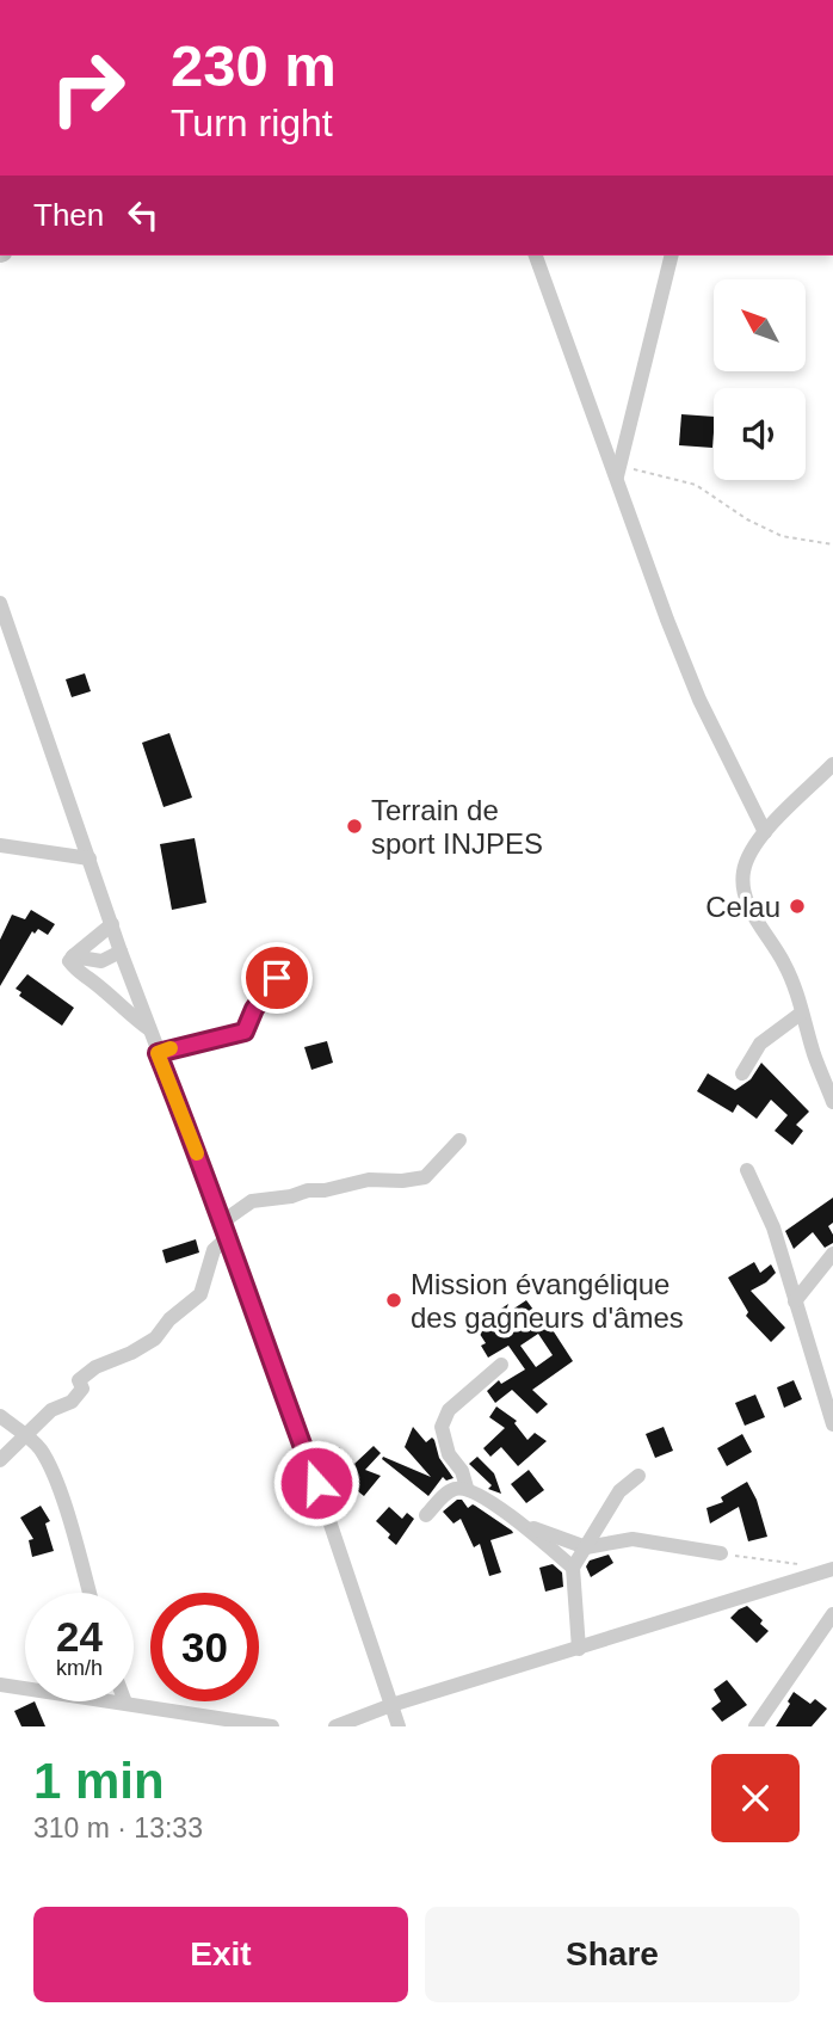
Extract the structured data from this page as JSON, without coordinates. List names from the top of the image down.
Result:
{
  "places": ["Terrain de sport INJPES", "Celau", "Mission évangélique des gagneurs d'âmes"],
  "north": "top left",
  "page": {
    "turn": ["230 m", "Turn right"],
    "then": "Then",
    "speed": "24 km/h",
    "limit": "30",
    "heading": ["1 min", "310 m · 13:33"],
    "buttons": ["Exit", "Share"]
  }
}
